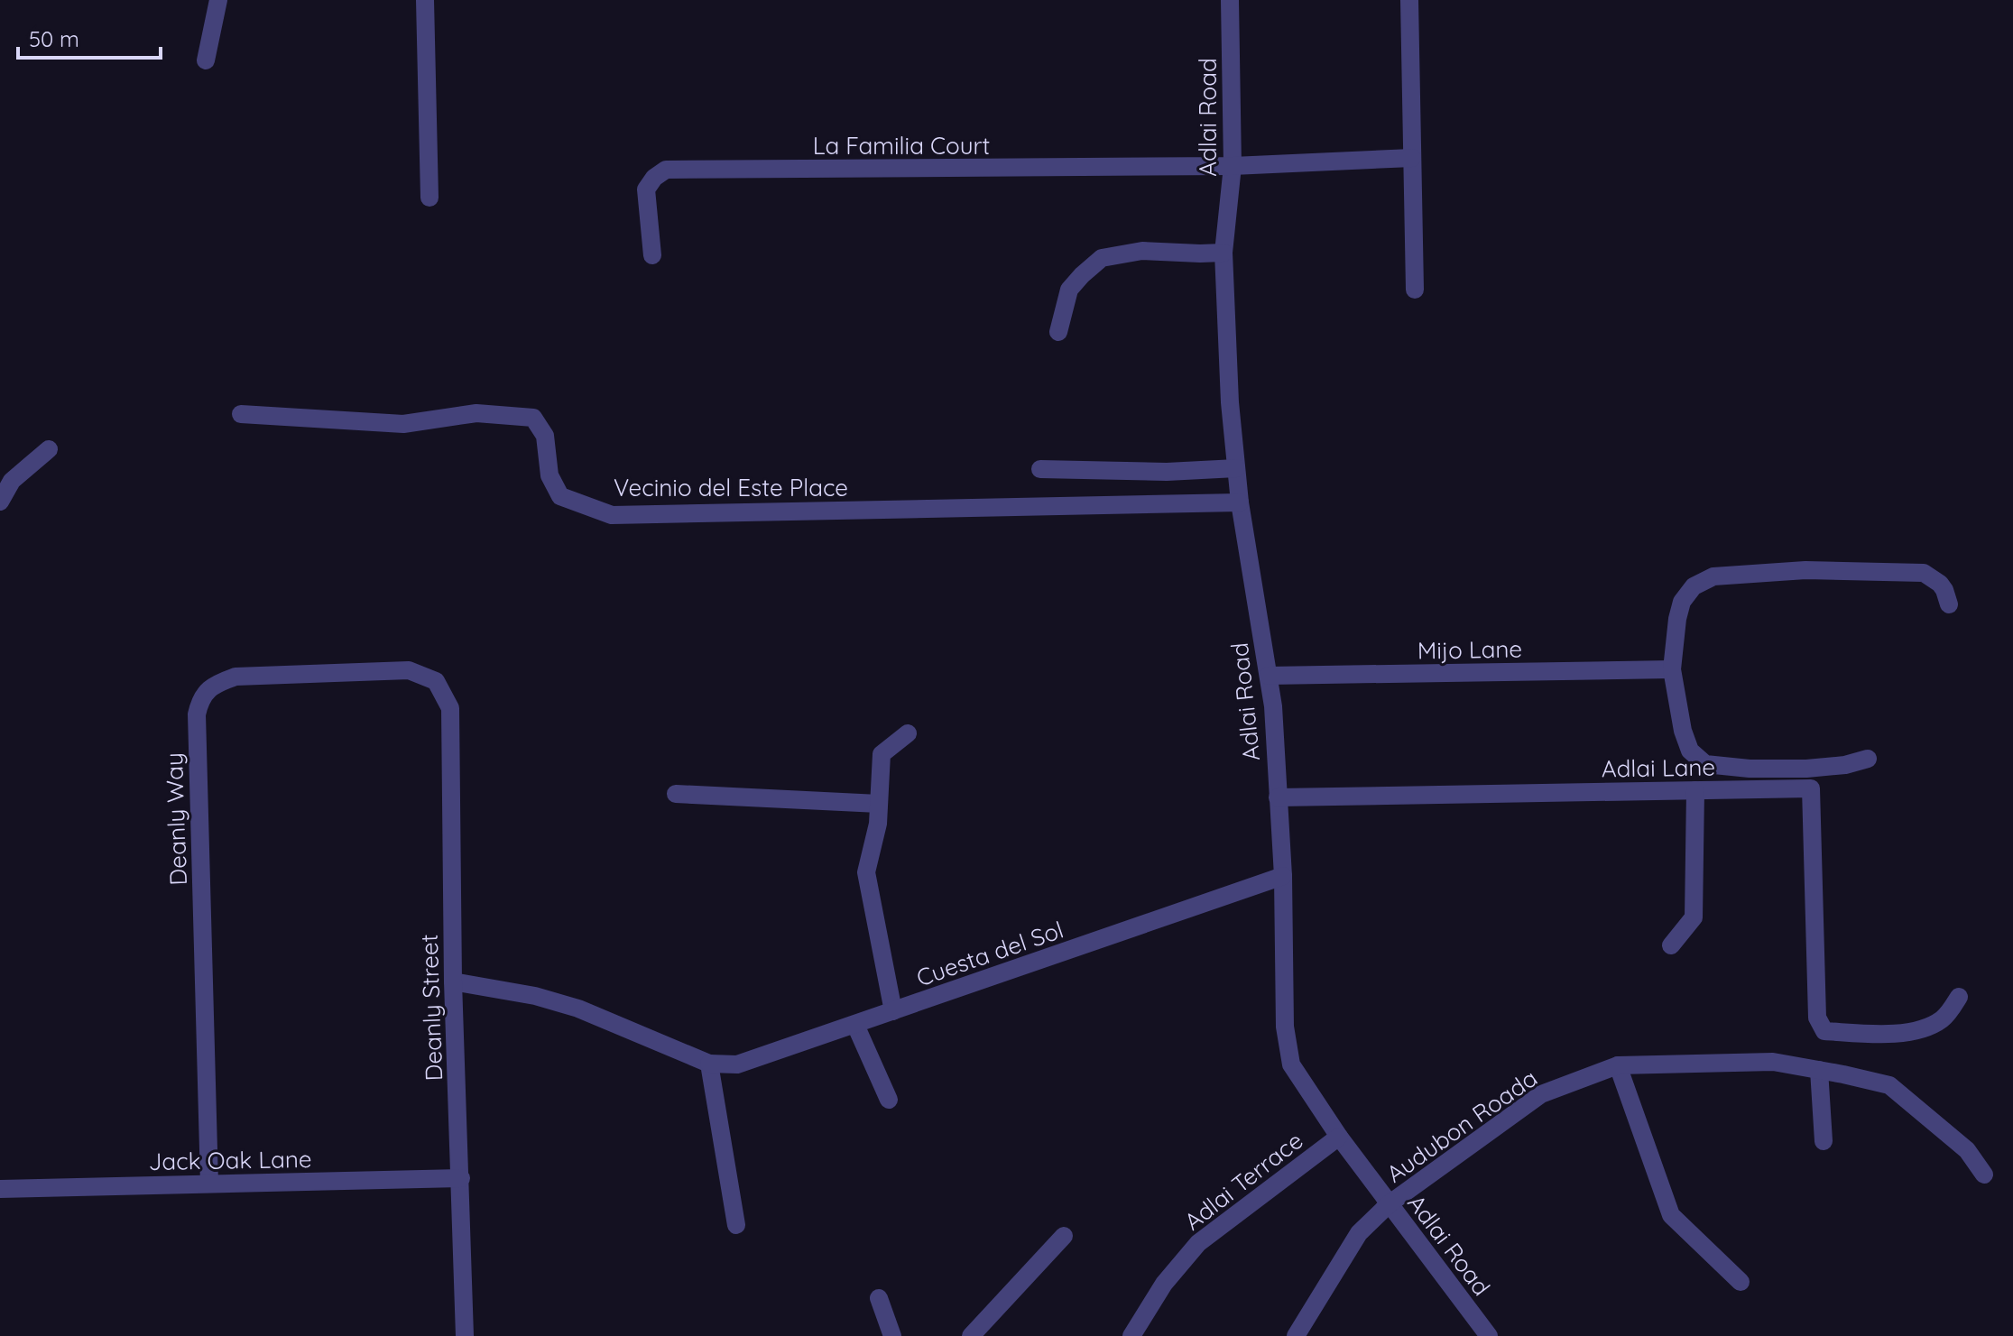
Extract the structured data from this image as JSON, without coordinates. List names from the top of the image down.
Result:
{
  "streets": {
    "street": [
      "Adlai Road",
      "La Familia Court",
      "Vecinio del Este Place",
      "Mijo Lane",
      "Adlai Lane",
      "Deanly Way",
      "Cuesta del Sol",
      "Deanly Street",
      "Audubon Roada",
      "Jack Oak Lane",
      "Adlai Terrace"
    ]
  },
  "crossings": [
    ["Adlai Road", "La Familia Court"],
    ["Adlai Road", "Vecinio del Este Place"],
    ["Adlai Road", "Mijo Lane"],
    ["Adlai Road", "Adlai Lane"],
    ["Adlai Road", "Cuesta del Sol"],
    ["Adlai Road", "Audubon Roada"],
    ["Adlai Road", "Adlai Terrace"],
    ["Deanly Way", "Deanly Street"],
    ["Deanly Way", "Jack Oak Lane"],
    ["Cuesta del Sol", "Deanly Street"],
    ["Deanly Street", "Jack Oak Lane"]
  ],
  "scale_bar": "50 m"
}
